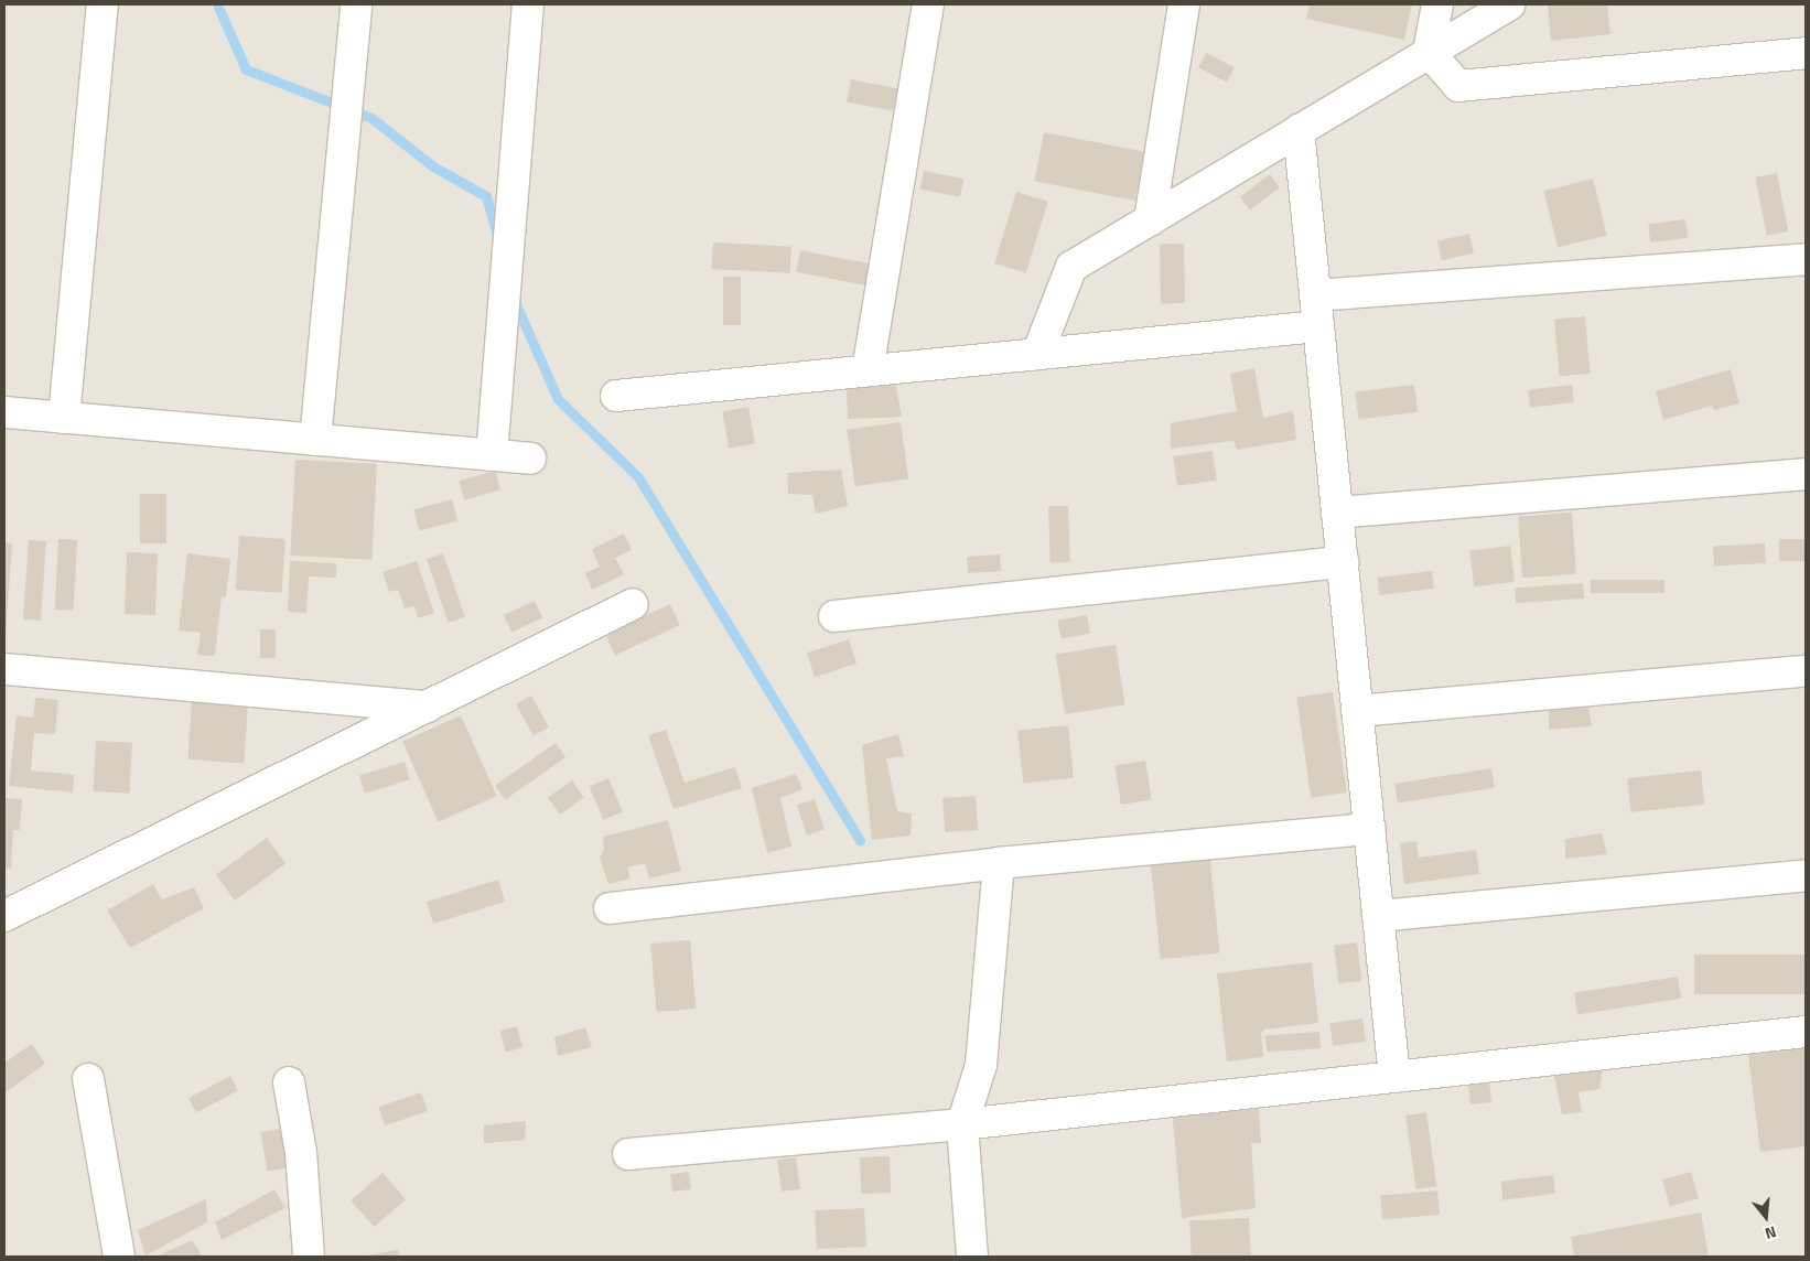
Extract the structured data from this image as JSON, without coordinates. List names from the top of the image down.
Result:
{
  "north": "bottom"
}
